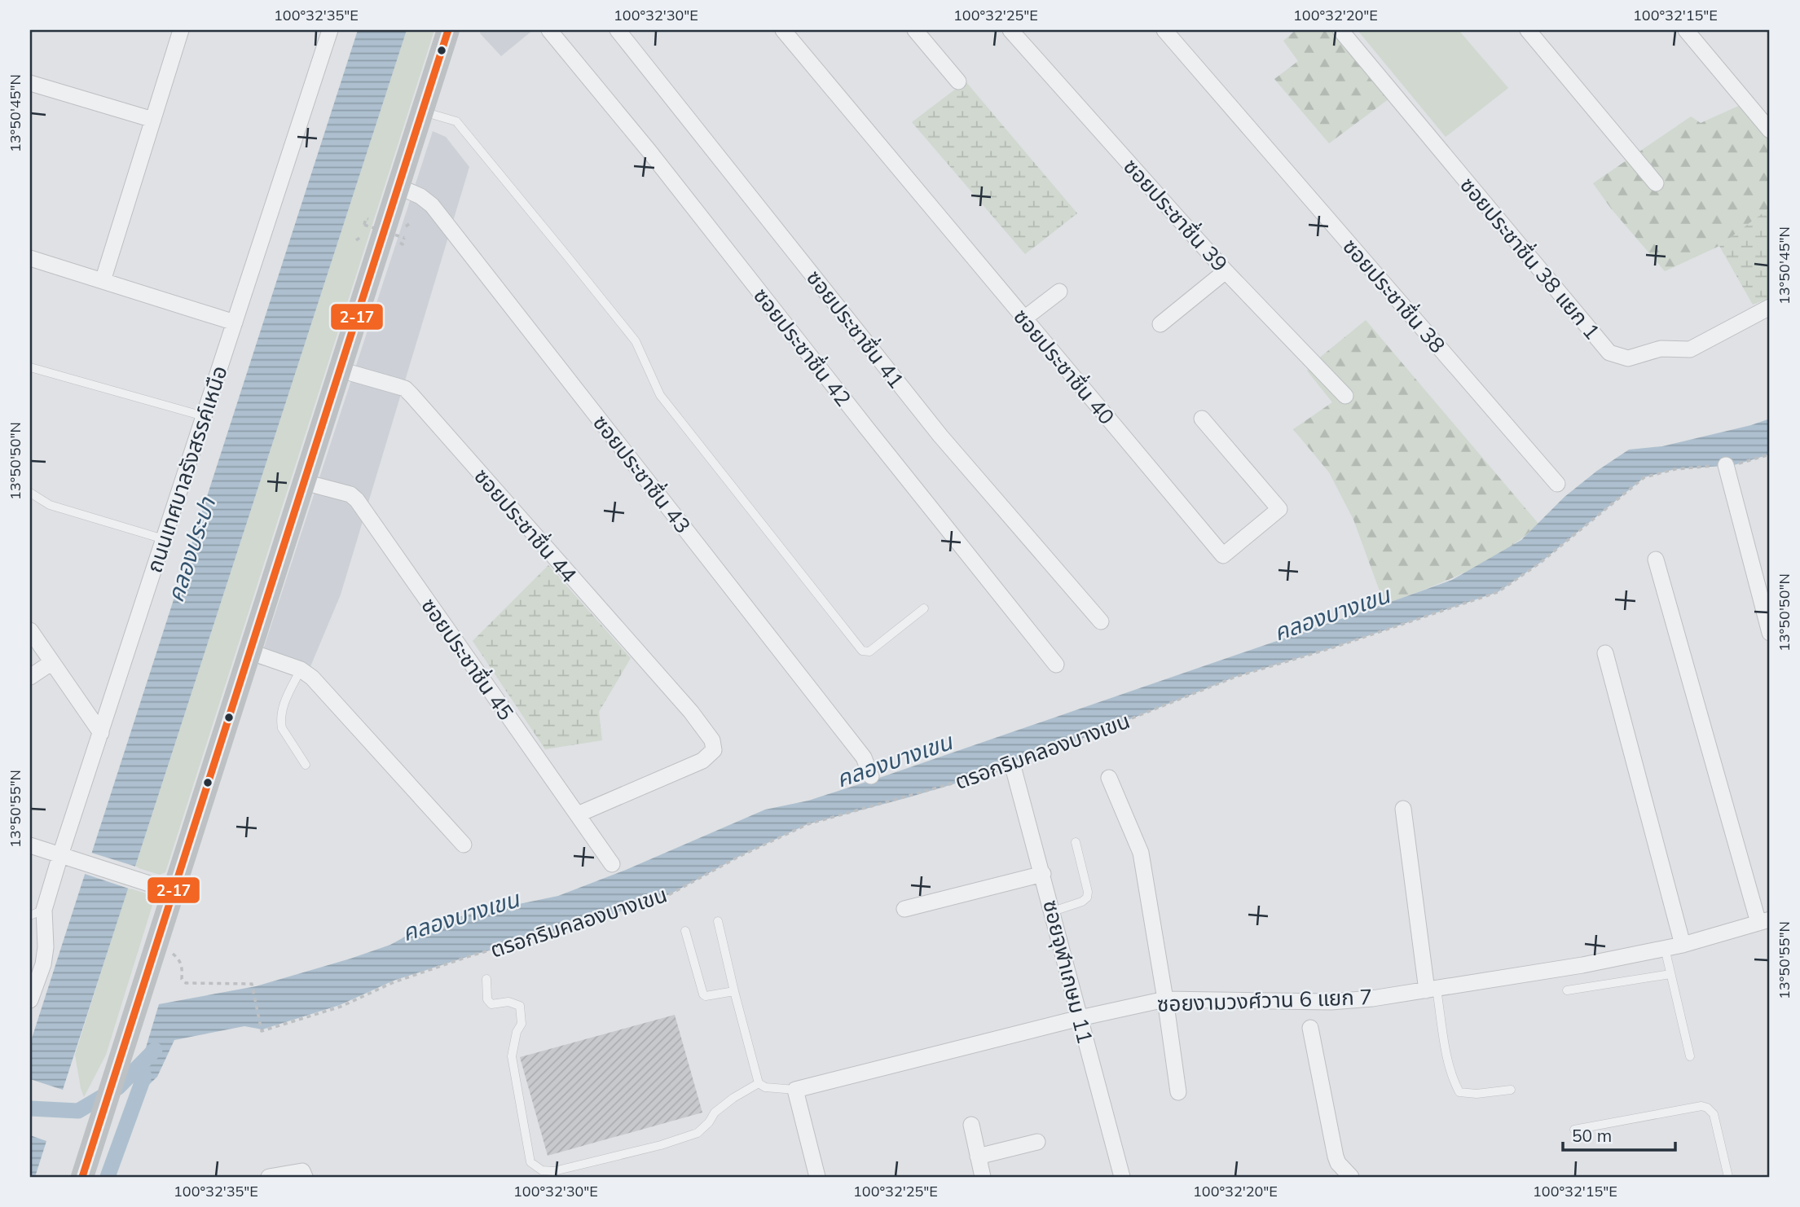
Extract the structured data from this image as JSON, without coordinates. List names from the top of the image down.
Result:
{
  "streets": {
    "street": [
      "ซอยประชาชื่น 39",
      "ซอยประชาชื่น 38 แยก 1",
      "ซอยประชาชื่น 38",
      "ซอยประชาชื่น 41",
      "ซอยประชาชื่น 42",
      "ซอยประชาชื่น 40",
      "ถนนเทศบาลรังสรรค์เหนือ",
      "ซอยประชาชื่น 43",
      "ซอยประชาชื่น 44",
      "ซอยประชาชื่น 45",
      "ซอยจุฬาเกษม 11",
      "ซอยงามวงศ์วาน 6 แยก 7"
    ],
    "path": ["ตรอกริมคลองบางเขน"]
  },
  "crossings": [
    ["ซอยประชาชื่น 44", "ซอยประชาชื่น 45"],
    ["ตรอกริมคลองบางเขน", "ซอยจุฬาเกษม 11"],
    ["ซอยจุฬาเกษม 11", "ซอยงามวงศ์วาน 6 แยก 7"]
  ],
  "water": ["คลองประปา", "คลองบางเขน"],
  "lines": ["transit line 2-17"],
  "scale_bar": "50 m",
  "coordinates": [
    "100°32'35\"E",
    "100°32'30\"E",
    "100°32'25\"E",
    "100°32'20\"E",
    "100°32'15\"E",
    "13°50'45\"N",
    "13°50'50\"N",
    "13°50'55\"N"
  ]
}
